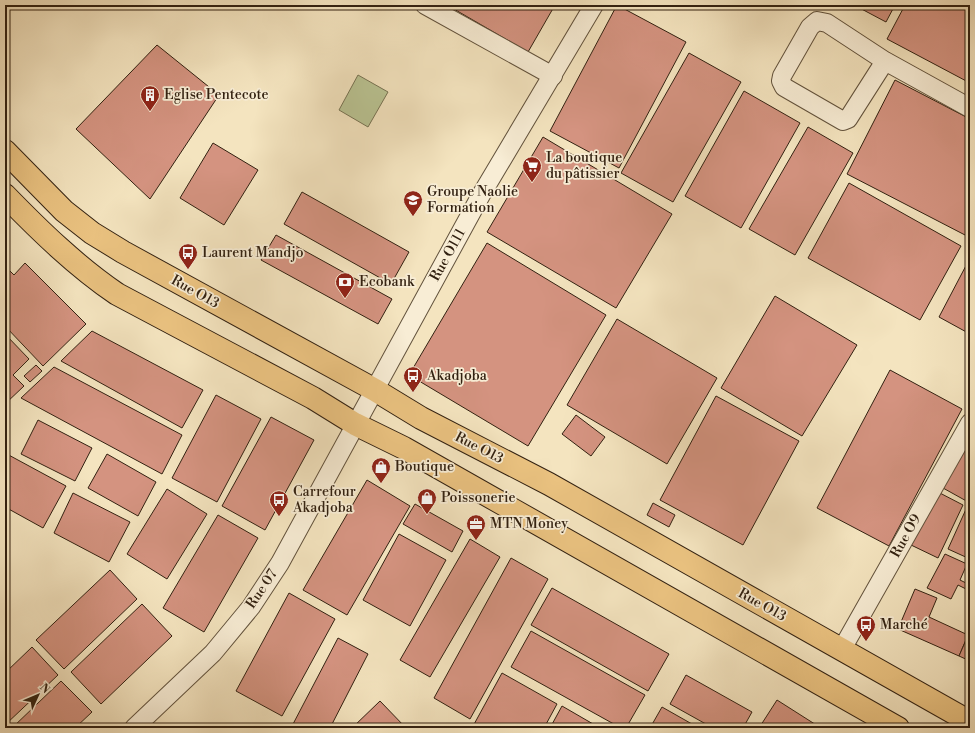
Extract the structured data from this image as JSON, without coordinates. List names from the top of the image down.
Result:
{
  "streets": {
    "main road": ["Rue O13"],
    "street": ["Rue O111", "Rue O9", "Rue 07"]
  },
  "crossings": [
    ["Rue O111", "Rue O13"],
    ["Rue O111", "Rue 07"],
    ["Rue O13", "Rue O9"]
  ],
  "places": {
    "building": ["Eglise Pentecote"],
    "supermarket": ["La boutique du pâtissier"],
    "school or university": ["Groupe Naolie Formation"],
    "bus stop": [
      "Laurent Mandjo",
      "Akadjoba",
      "Carrefour Akadjoba",
      "Marché"
    ],
    "bank": ["Ecobank"],
    "shop": ["Boutique", "Poissonerie"],
    "office": ["MTN Money"]
  },
  "north": "top right"
}
